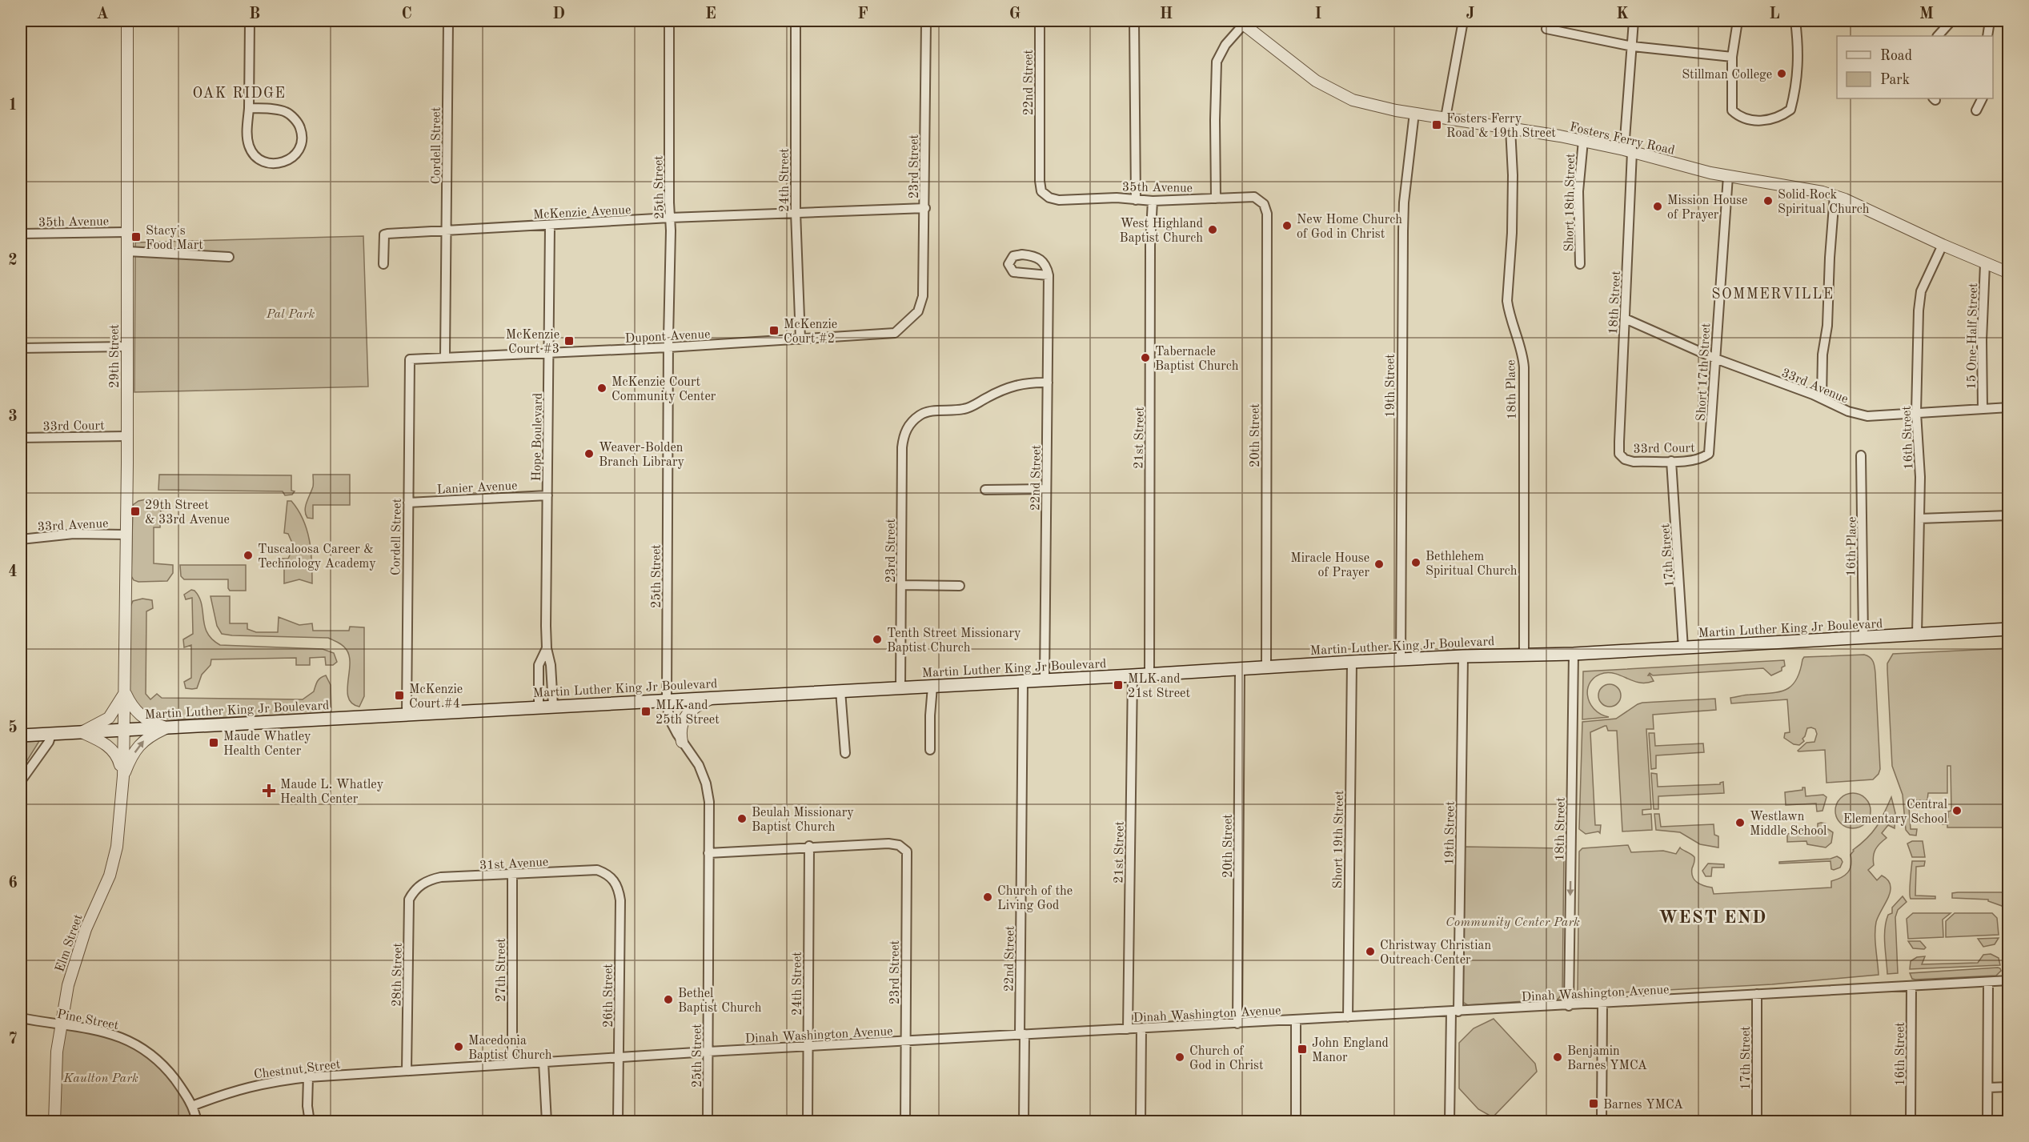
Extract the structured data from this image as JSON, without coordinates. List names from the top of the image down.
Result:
{
  "streets": {
    "main road": ["Martin Luther King Jr Boulevard"],
    "street": [
      "22nd Street",
      "Fosters Ferry Road",
      "Cordell Street",
      "23rd Street",
      "24th Street",
      "35th Avenue",
      "25th Street",
      "Short 18th Street",
      "McKenzie Avenue",
      "18th Street",
      "Dupont Avenue",
      "15 One-Half Street",
      "29th Street",
      "Short 17th Street",
      "33rd Avenue",
      "19th Street",
      "18th Place",
      "33rd Court",
      "20th Street",
      "Hope Boulevard",
      "21st Street",
      "16th Street",
      "Lanier Avenue",
      "16th Place",
      "17th Street",
      "Short 19th Street",
      "31st Avenue",
      "Elm Street",
      "27th Street",
      "28th Street",
      "Dinah Washington Avenue",
      "26th Street",
      "Pine Street",
      "Chestnut Street"
    ]
  },
  "crossings": [
    ["22nd Street", "23rd Street"],
    ["22nd Street", "35th Avenue"],
    ["22nd Street", "Martin Luther King Jr Boulevard"],
    ["22nd Street", "Dinah Washington Avenue"],
    ["Fosters Ferry Road", "Short 18th Street"],
    ["Fosters Ferry Road", "18th Street"],
    ["Fosters Ferry Road", "15 One-Half Street"],
    ["Fosters Ferry Road", "Short 17th Street"],
    ["Fosters Ferry Road", "19th Street"],
    ["Fosters Ferry Road", "18th Place"],
    ["Fosters Ferry Road", "16th Street"],
    ["Cordell Street", "McKenzie Avenue"],
    ["Cordell Street", "Dupont Avenue"],
    ["Cordell Street", "Lanier Avenue"],
    ["Cordell Street", "Martin Luther King Jr Boulevard"],
    ["23rd Street", "24th Street"],
    ["23rd Street", "McKenzie Avenue"],
    ["23rd Street", "Dupont Avenue"],
    ["23rd Street", "Martin Luther King Jr Boulevard"],
    ["23rd Street", "Dinah Washington Avenue"],
    ["24th Street", "McKenzie Avenue"],
    ["24th Street", "Dupont Avenue"],
    ["24th Street", "Dinah Washington Avenue"],
    ["35th Avenue", "29th Street"],
    ["35th Avenue", "20th Street"],
    ["35th Avenue", "21st Street"],
    ["25th Street", "McKenzie Avenue"],
    ["25th Street", "Dupont Avenue"],
    ["25th Street", "Martin Luther King Jr Boulevard"],
    ["25th Street", "Dinah Washington Avenue"],
    ["McKenzie Avenue", "Hope Boulevard"],
    ["18th Street", "33rd Avenue"],
    ["18th Street", "33rd Court"],
    ["18th Street", "Martin Luther King Jr Boulevard"],
    ["18th Street", "Dinah Washington Avenue"],
    ["Dupont Avenue", "Hope Boulevard"],
    ["15 One-Half Street", "33rd Avenue"],
    ["29th Street", "33rd Avenue"],
    ["29th Street", "33rd Court"],
    ["29th Street", "Martin Luther King Jr Boulevard"],
    ["29th Street", "Elm Street"],
    ["Short 17th Street", "33rd Avenue"],
    ["Short 17th Street", "33rd Court"],
    ["33rd Avenue", "16th Street"],
    ["19th Street", "Martin Luther King Jr Boulevard"],
    ["19th Street", "Dinah Washington Avenue"],
    ["18th Place", "Martin Luther King Jr Boulevard"],
    ["33rd Court", "17th Street"],
    ["20th Street", "Martin Luther King Jr Boulevard"],
    ["20th Street", "Dinah Washington Avenue"],
    ["Hope Boulevard", "Lanier Avenue"],
    ["Hope Boulevard", "Martin Luther King Jr Boulevard"],
    ["21st Street", "Martin Luther King Jr Boulevard"],
    ["21st Street", "Dinah Washington Avenue"],
    ["16th Street", "Martin Luther King Jr Boulevard"],
    ["16th Street", "Dinah Washington Avenue"],
    ["16th Place", "Martin Luther King Jr Boulevard"],
    ["17th Street", "Martin Luther King Jr Boulevard"],
    ["17th Street", "Dinah Washington Avenue"],
    ["Martin Luther King Jr Boulevard", "Short 19th Street"],
    ["Martin Luther King Jr Boulevard", "Elm Street"],
    ["Short 19th Street", "Dinah Washington Avenue"],
    ["31st Avenue", "27th Street"],
    ["31st Avenue", "28th Street"],
    ["31st Avenue", "26th Street"],
    ["Elm Street", "Pine Street"],
    ["27th Street", "Dinah Washington Avenue"],
    ["28th Street", "Dinah Washington Avenue"],
    ["28th Street", "Chestnut Street"],
    ["Dinah Washington Avenue", "26th Street"],
    ["Dinah Washington Avenue", "Chestnut Street"],
    ["Pine Street", "Chestnut Street"]
  ],
  "one_way": ["18th Street"],
  "districts": ["OAK RIDGE", "SOMMERVILLE", "WEST END"],
  "parks": ["Pal Park", "Community Center Park", "Kaulton Park"],
  "places": {
    "other": [
      "Stillman College",
      "Solid Rock Spiritual Church",
      "Mission House of Prayer",
      "New Home Church of God in Christ",
      "West Highland Baptist Church",
      "Tabernacle Baptist Church",
      "McKenzie Court Community Center",
      "Weaver-Bolden Branch Library",
      "Tuscaloosa Career & Technology Academy",
      "Bethlehem Spiritual Church",
      "Miracle House of Prayer",
      "Tenth Street Missionary Baptist Church",
      "Central Elementary School",
      "Beulah Missionary Baptist Church",
      "Westlawn Middle School",
      "Church of the Living God",
      "Christway Christian Outreach Center",
      "Bethel Baptist Church",
      "Macedonia Baptist Church",
      "Church of God in Christ",
      "Benjamin Barnes YMCA"
    ],
    "transit": [
      "Fosters Ferry Road & 19th Street",
      "Stacy's Food Mart",
      "McKenzie Court #2",
      "McKenzie Court #3",
      "29th Street & 33rd Avenue",
      "MLK and 21st Street",
      "McKenzie Court #4",
      "MLK and 25th Street",
      "Maude Whatley Health Center",
      "John England Manor",
      "Barnes YMCA"
    ],
    "health": ["Maude L. Whatley Health Center"]
  },
  "legend": ["Road", "Park"],
  "grid": {
    "columns": [
      "A",
      "B",
      "C",
      "D",
      "E",
      "F",
      "G",
      "H",
      "I",
      "J",
      "K",
      "L",
      "M"
    ],
    "rows": [
      "1",
      "2",
      "3",
      "4",
      "5",
      "6",
      "7"
    ]
  }
}
